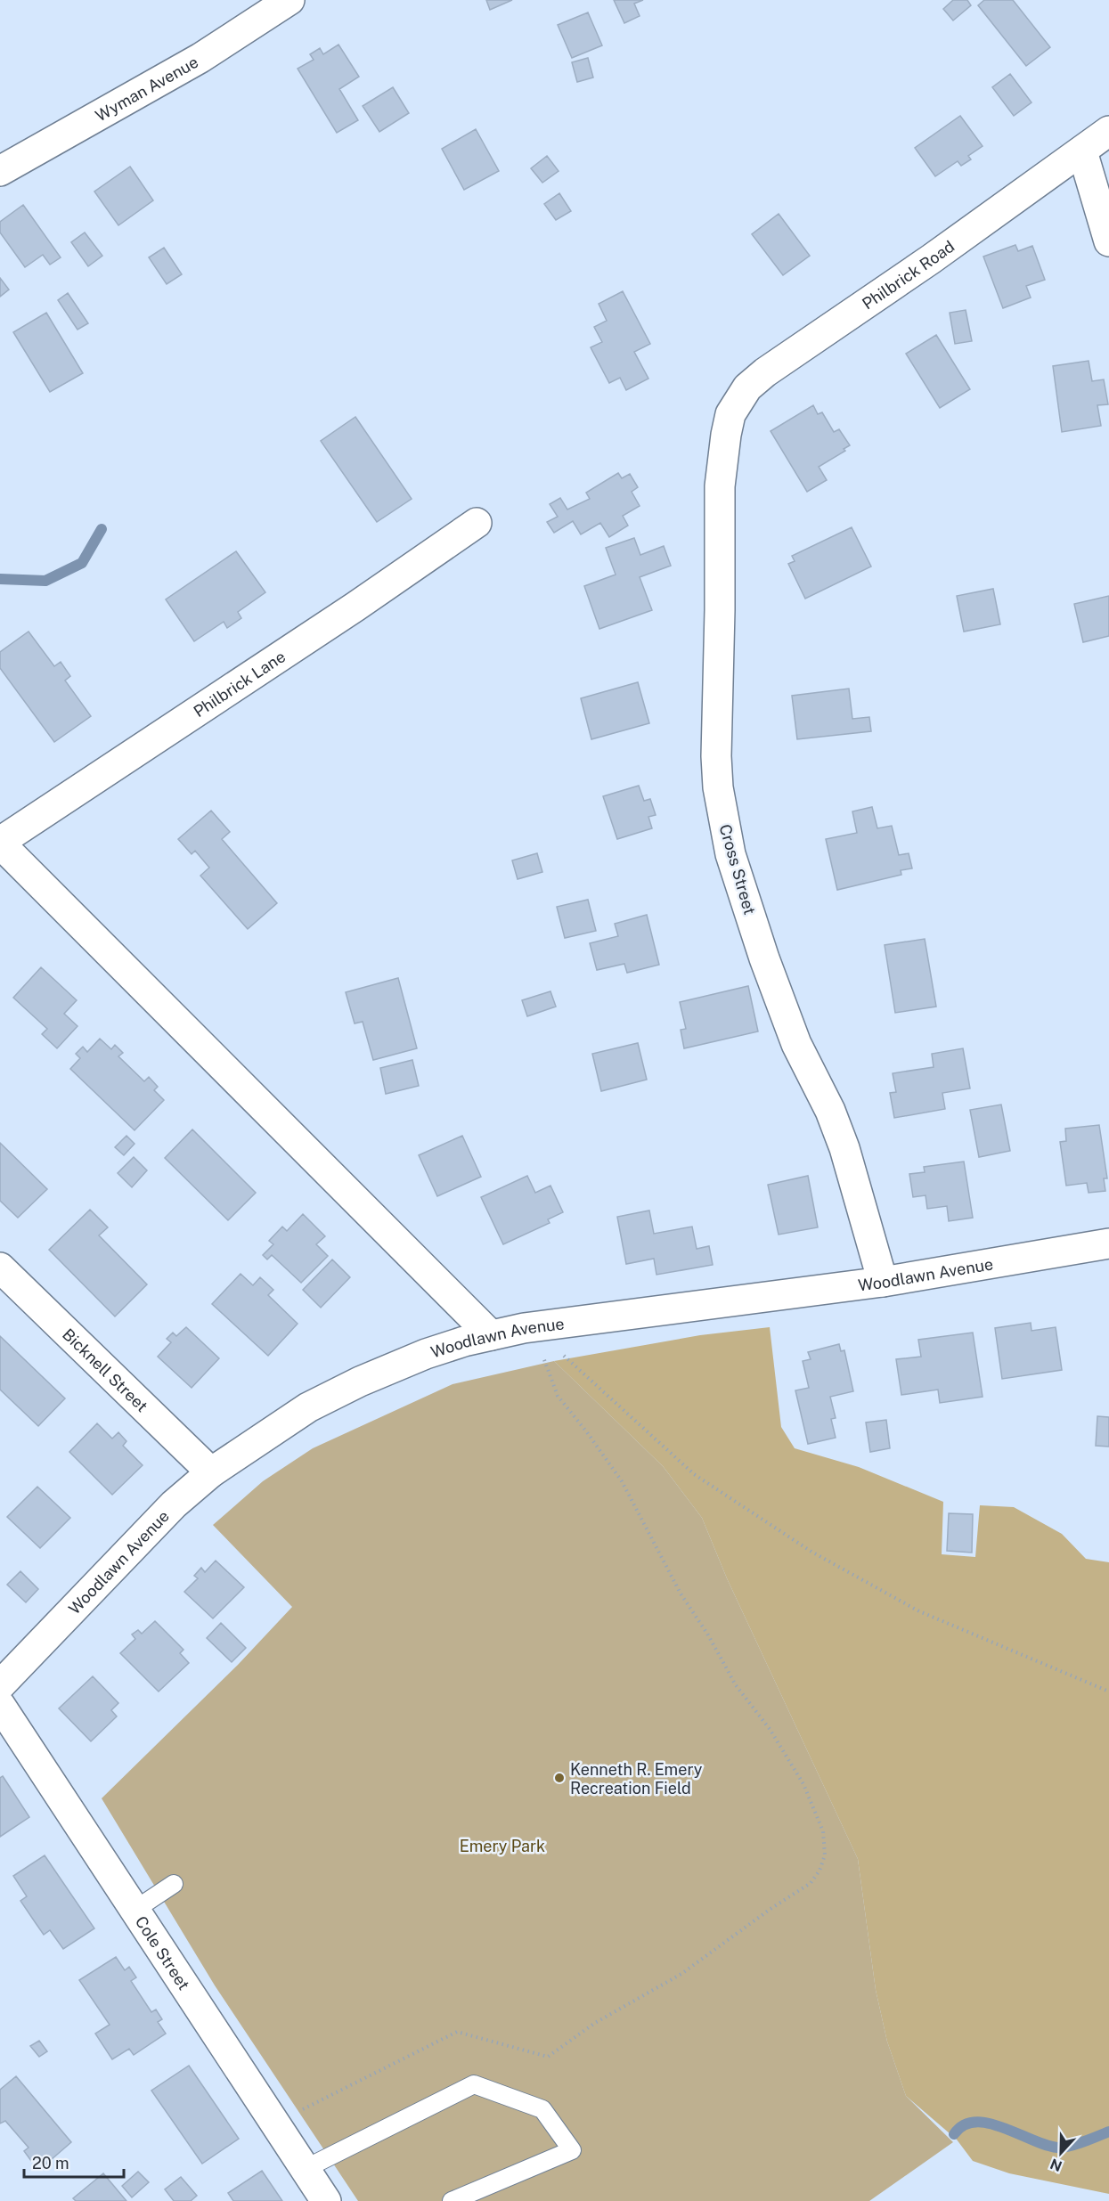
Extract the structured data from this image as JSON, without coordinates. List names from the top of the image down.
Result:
{
  "streets": {
    "street": [
      "Wyman Avenue",
      "Philbrick Road",
      "Philbrick Lane",
      "Cross Street",
      "Woodlawn Avenue",
      "Bicknell Street",
      "Cole Street"
    ]
  },
  "crossings": [
    ["Philbrick Road", "Cross Street"],
    ["Cross Street", "Woodlawn Avenue"],
    ["Woodlawn Avenue", "Bicknell Street"]
  ],
  "parks": ["Emery Park"],
  "places": ["Kenneth R. Emery Recreation Field"],
  "scale_bar": "20 m",
  "north": "bottom"
}
